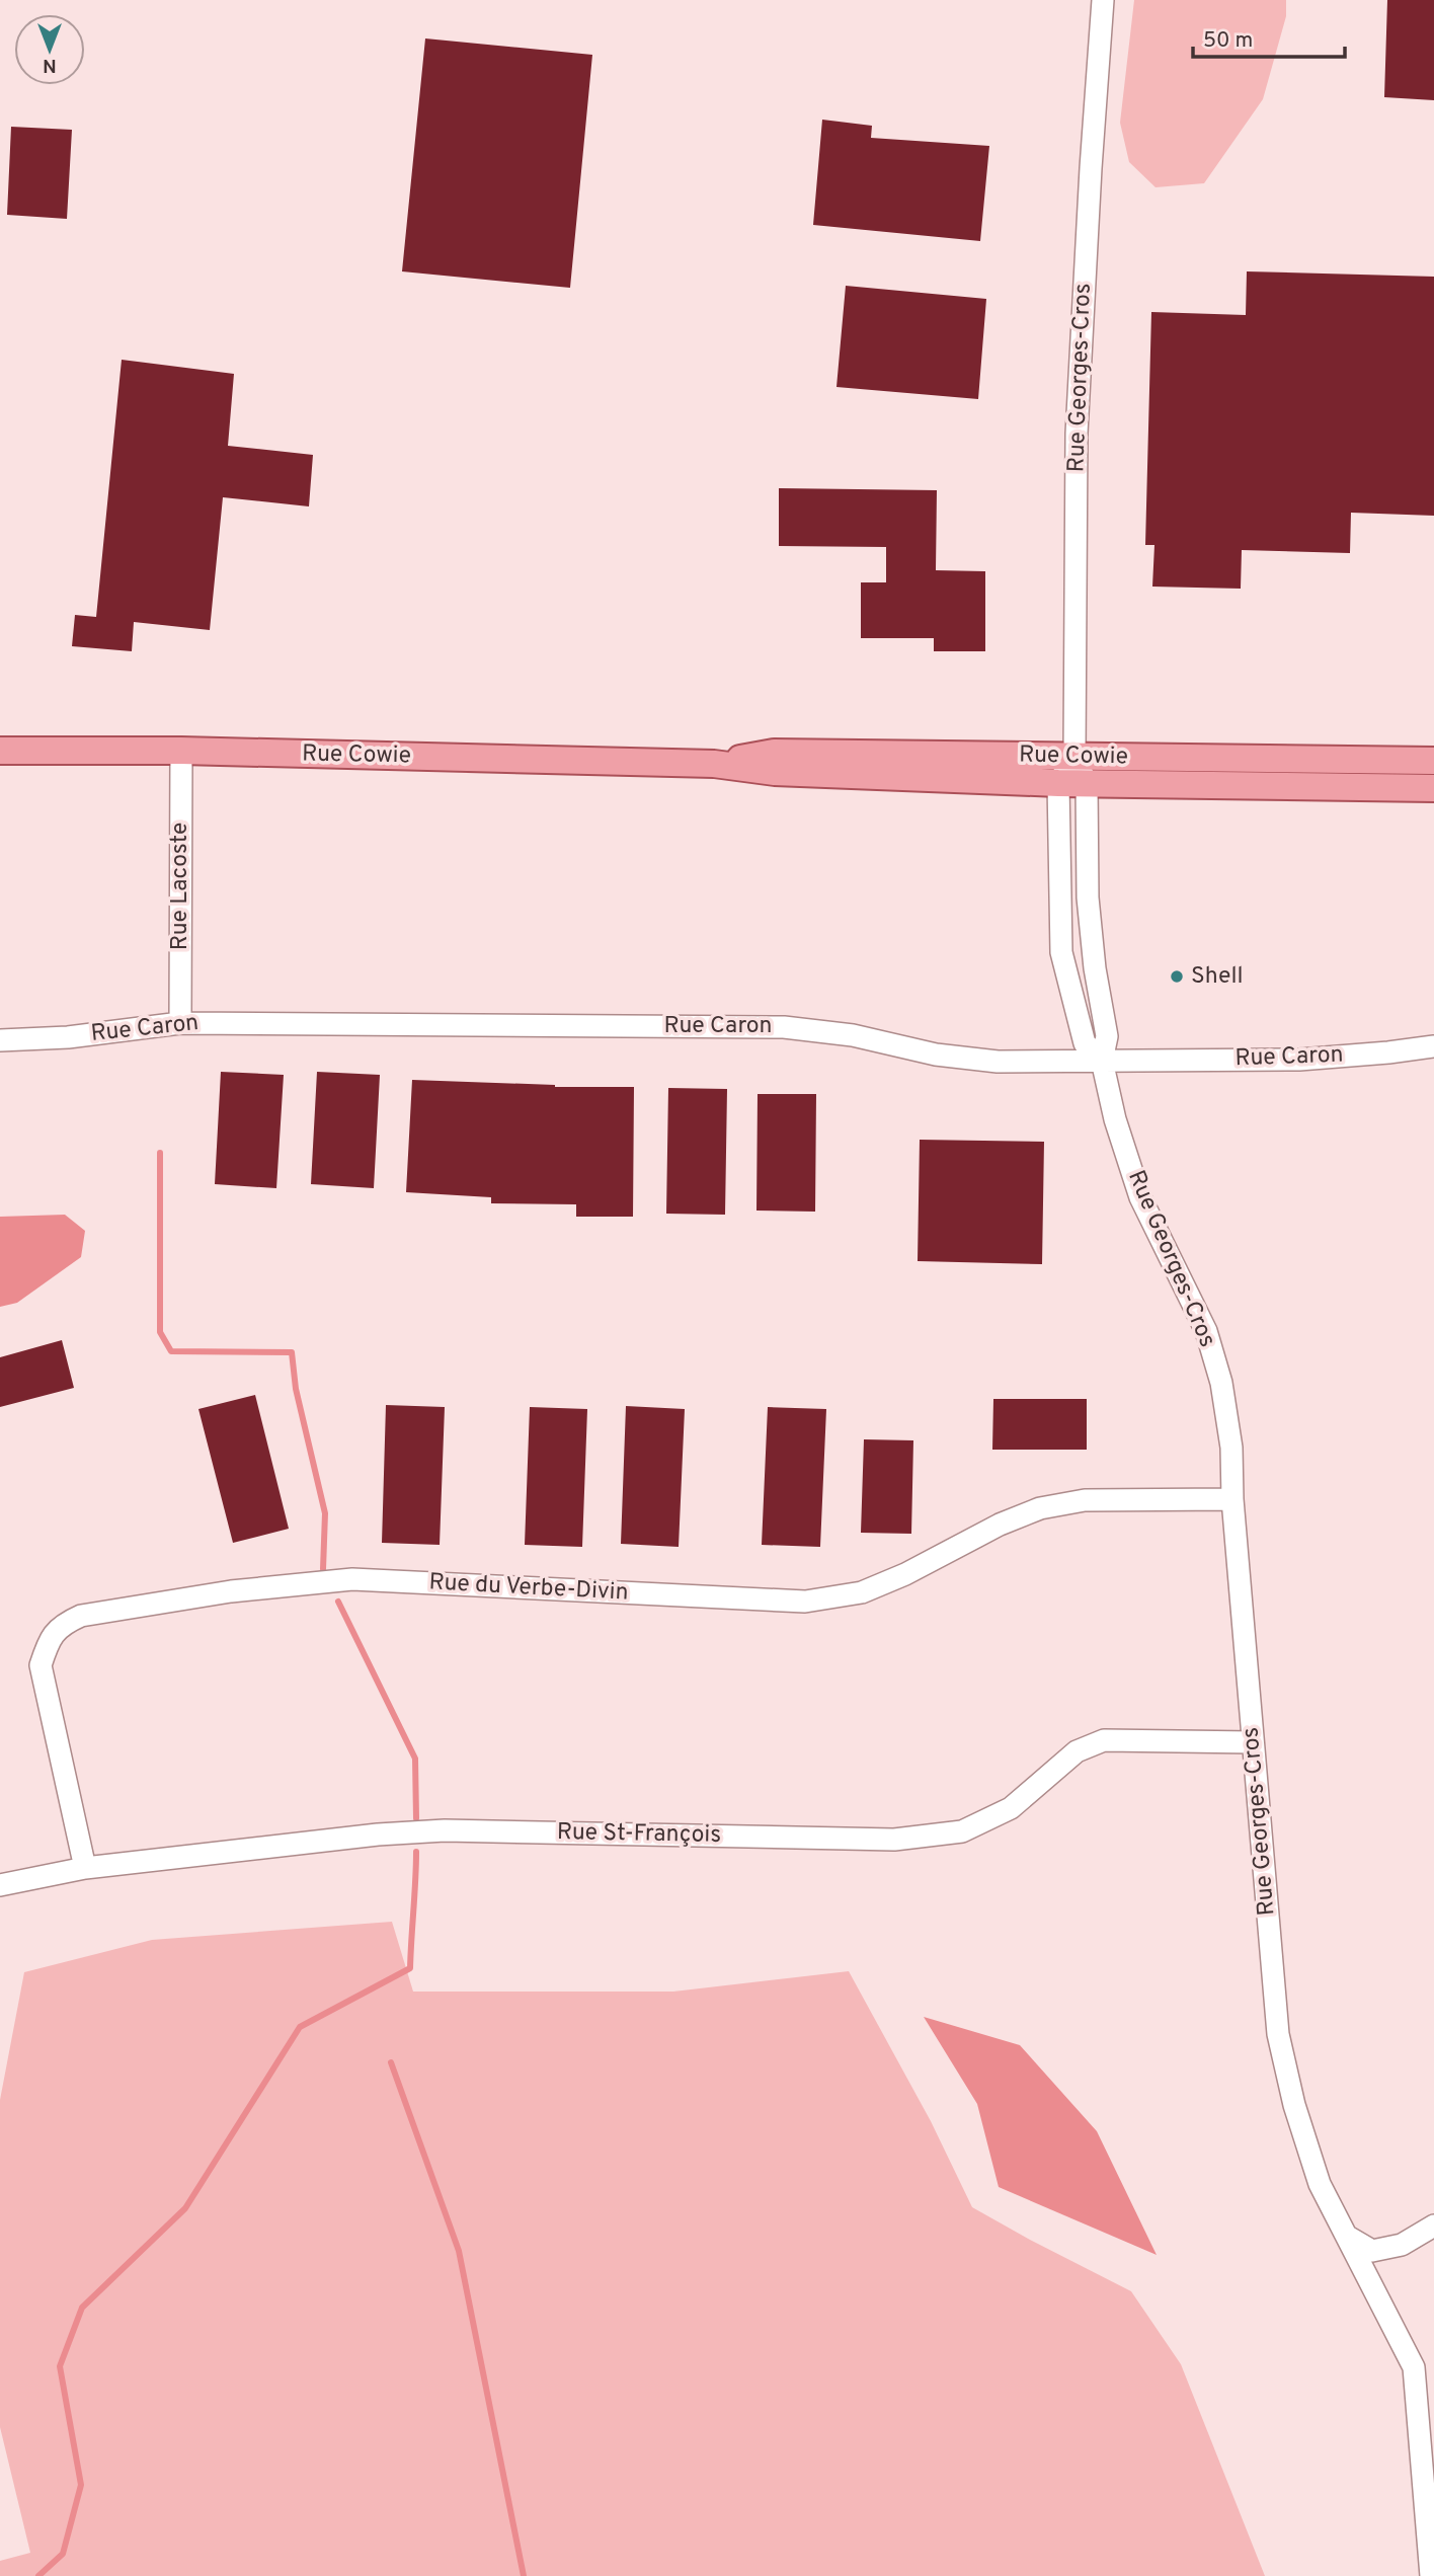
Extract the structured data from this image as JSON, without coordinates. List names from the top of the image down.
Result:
{
  "streets": {
    "main road": ["Rue Cowie"],
    "street": [
      "Rue Georges-Cros",
      "Rue Lacoste",
      "Rue Caron",
      "Rue du Verbe-Divin",
      "Rue St-François"
    ]
  },
  "crossings": [
    ["Rue Georges-Cros", "Rue Cowie"],
    ["Rue Georges-Cros", "Rue Caron"],
    ["Rue Georges-Cros", "Rue du Verbe-Divin"],
    ["Rue Georges-Cros", "Rue St-François"],
    ["Rue Cowie", "Rue Lacoste"],
    ["Rue Lacoste", "Rue Caron"],
    ["Rue du Verbe-Divin", "Rue St-François"]
  ],
  "places": ["Shell"],
  "scale_bar": "50 m",
  "north": "bottom"
}
